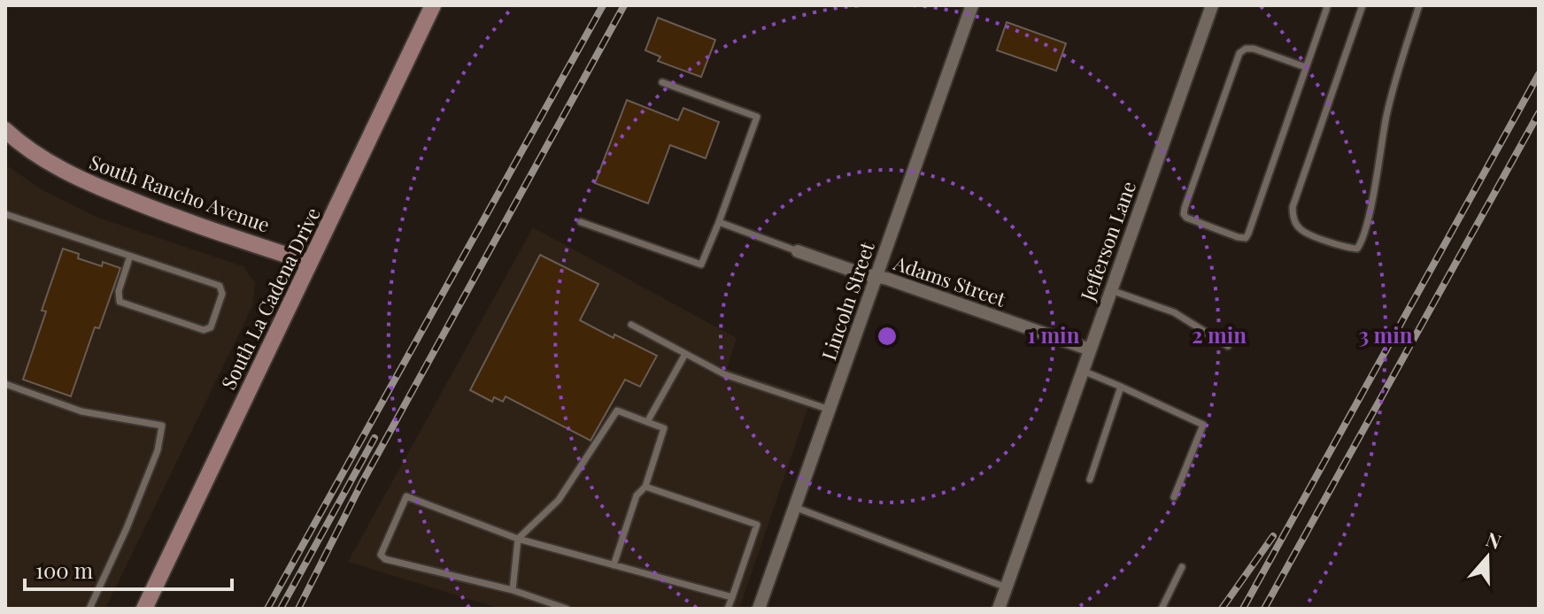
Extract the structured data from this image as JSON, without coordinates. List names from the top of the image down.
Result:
{
  "streets": {
    "main road": ["South Rancho Avenue", "South La Cadena Drive"],
    "street": ["Jefferson Lane", "Adams Street", "Lincoln Street"]
  },
  "crossings": [
    ["South Rancho Avenue", "South La Cadena Drive"],
    ["Jefferson Lane", "Adams Street"],
    ["Adams Street", "Lincoln Street"]
  ],
  "scale_bar": "100 m",
  "north": "top",
  "rings": ["1 min", "2 min", "3 min"]
}
